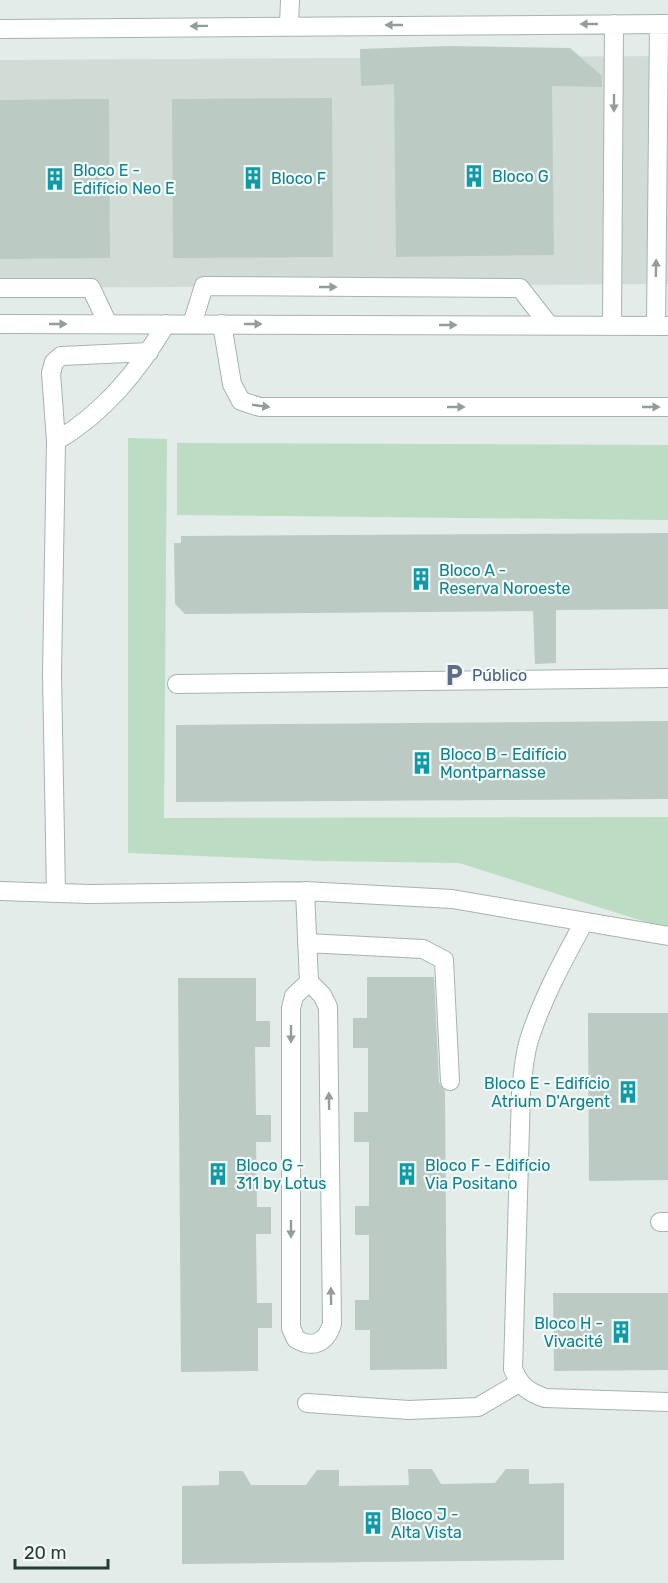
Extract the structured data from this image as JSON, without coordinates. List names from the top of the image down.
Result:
{
  "places": {
    "building": [
      "Bloco G",
      "Bloco F",
      "Bloco E - Edifício Neo E",
      "Bloco A - Reserva Noroeste",
      "Bloco B - Edifício Montparnasse",
      "Bloco E - Edifício Atrium D'Argent",
      "Bloco G - 311 by Lotus",
      "Bloco F - Edifício Via Positano",
      "Bloco H - Vivacité",
      "Bloco J - Alta Vista"
    ],
    "parking": ["Público"]
  },
  "scale_bar": "20 m"
}
